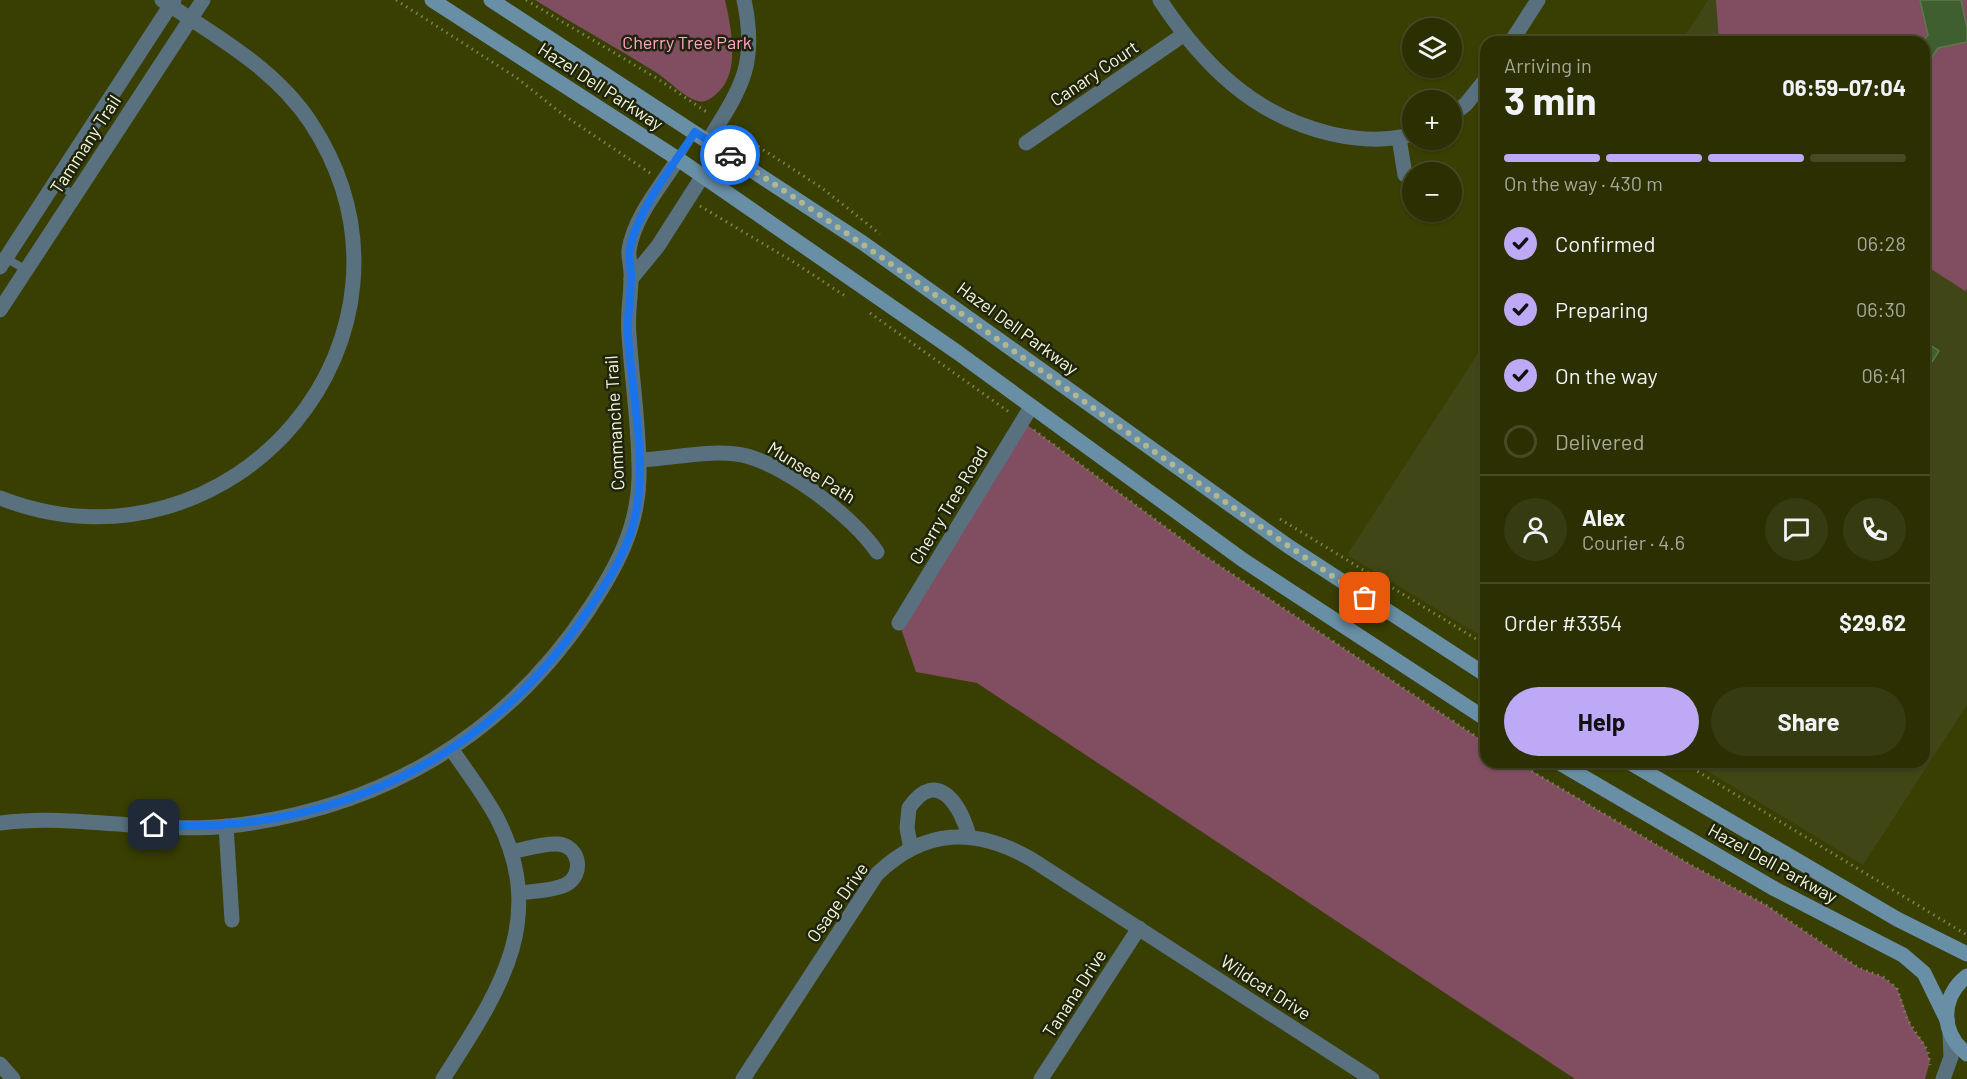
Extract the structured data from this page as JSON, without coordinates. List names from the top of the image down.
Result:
{
  "streets": {
    "main road": ["Hazel Dell Parkway"],
    "street": [
      "Canary Court",
      "Tammany Trail",
      "Commanche Trail",
      "Munsee Path",
      "Cherry Tree Road",
      "Osage Drive",
      "Wildcat Drive",
      "Tanana Drive"
    ]
  },
  "crossings": [
    ["Hazel Dell Parkway", "Commanche Trail"],
    ["Hazel Dell Parkway", "Cherry Tree Road"],
    ["Commanche Trail", "Munsee Path"],
    ["Osage Drive", "Wildcat Drive"],
    ["Osage Drive", "Tanana Drive"],
    ["Wildcat Drive", "Tanana Drive"]
  ],
  "parks": ["Cherry Tree Park"],
  "page": {
    "map_buttons": ["+", "−"],
    "heading": ["3 min", "Arriving in", "06:59–07:04"],
    "panel": [
      "Alex",
      "Courier · 4.6",
      "Order #3354",
      "$29.62"
    ],
    "bar": "On the way · 430 m",
    "list": [
      ["Confirmed", "06:28"],
      ["Preparing", "06:30"],
      ["On the way", "06:41"],
      "Delivered"
    ],
    "buttons": ["Help", "Share"]
  }
}
